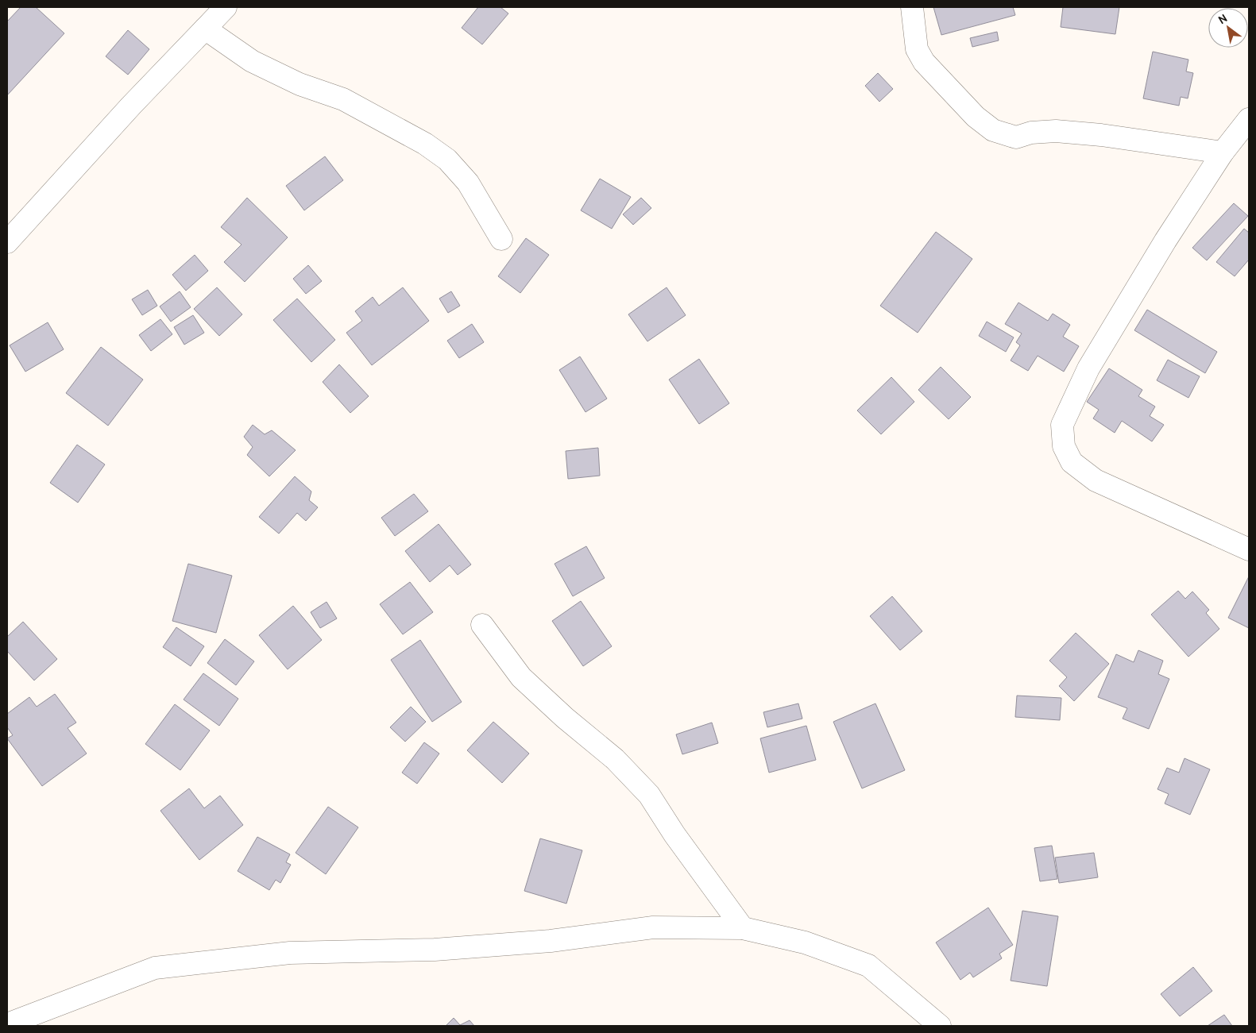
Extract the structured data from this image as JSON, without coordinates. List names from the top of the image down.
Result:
{
  "north": "top left"
}
